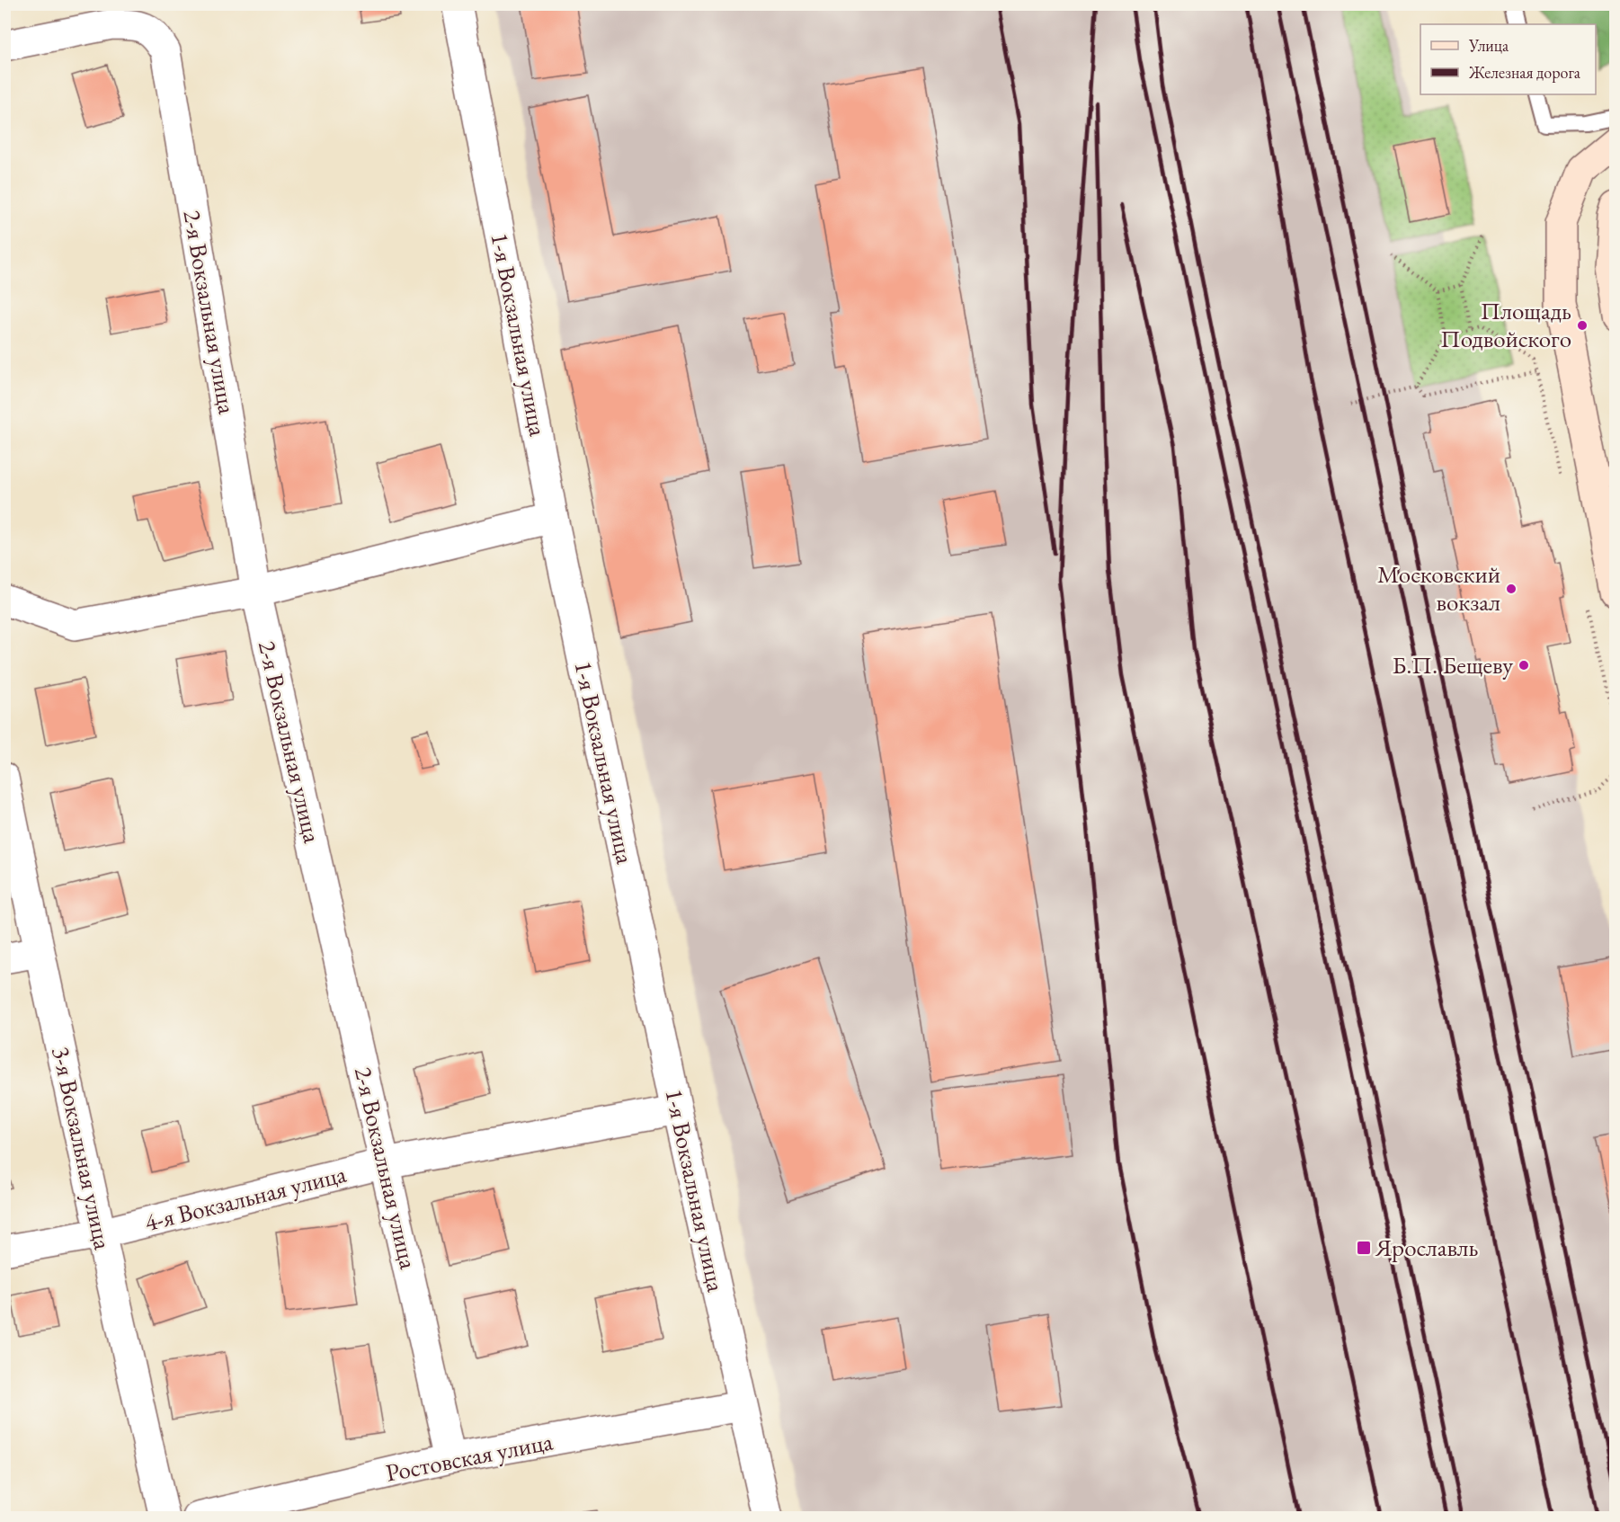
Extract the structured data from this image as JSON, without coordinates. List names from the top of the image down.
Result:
{
  "streets": {
    "street": [
      "2-я Вокзальная улица",
      "1-я Вокзальная улица",
      "3-я Вокзальная улица",
      "4-я Вокзальная улица",
      "Ростовская улица"
    ]
  },
  "crossings": [
    ["2-я Вокзальная улица", "4-я Вокзальная улица"],
    ["2-я Вокзальная улица", "Ростовская улица"],
    ["1-я Вокзальная улица", "4-я Вокзальная улица"],
    ["1-я Вокзальная улица", "Ростовская улица"],
    ["3-я Вокзальная улица", "4-я Вокзальная улица"]
  ],
  "places": {
    "other": ["Площадь Подвойского", "Московский вокзал", "Б.П. Бещеву"],
    "transit": ["Ярославль"]
  },
  "legend": ["Улица", "Железная дорога"]
}
